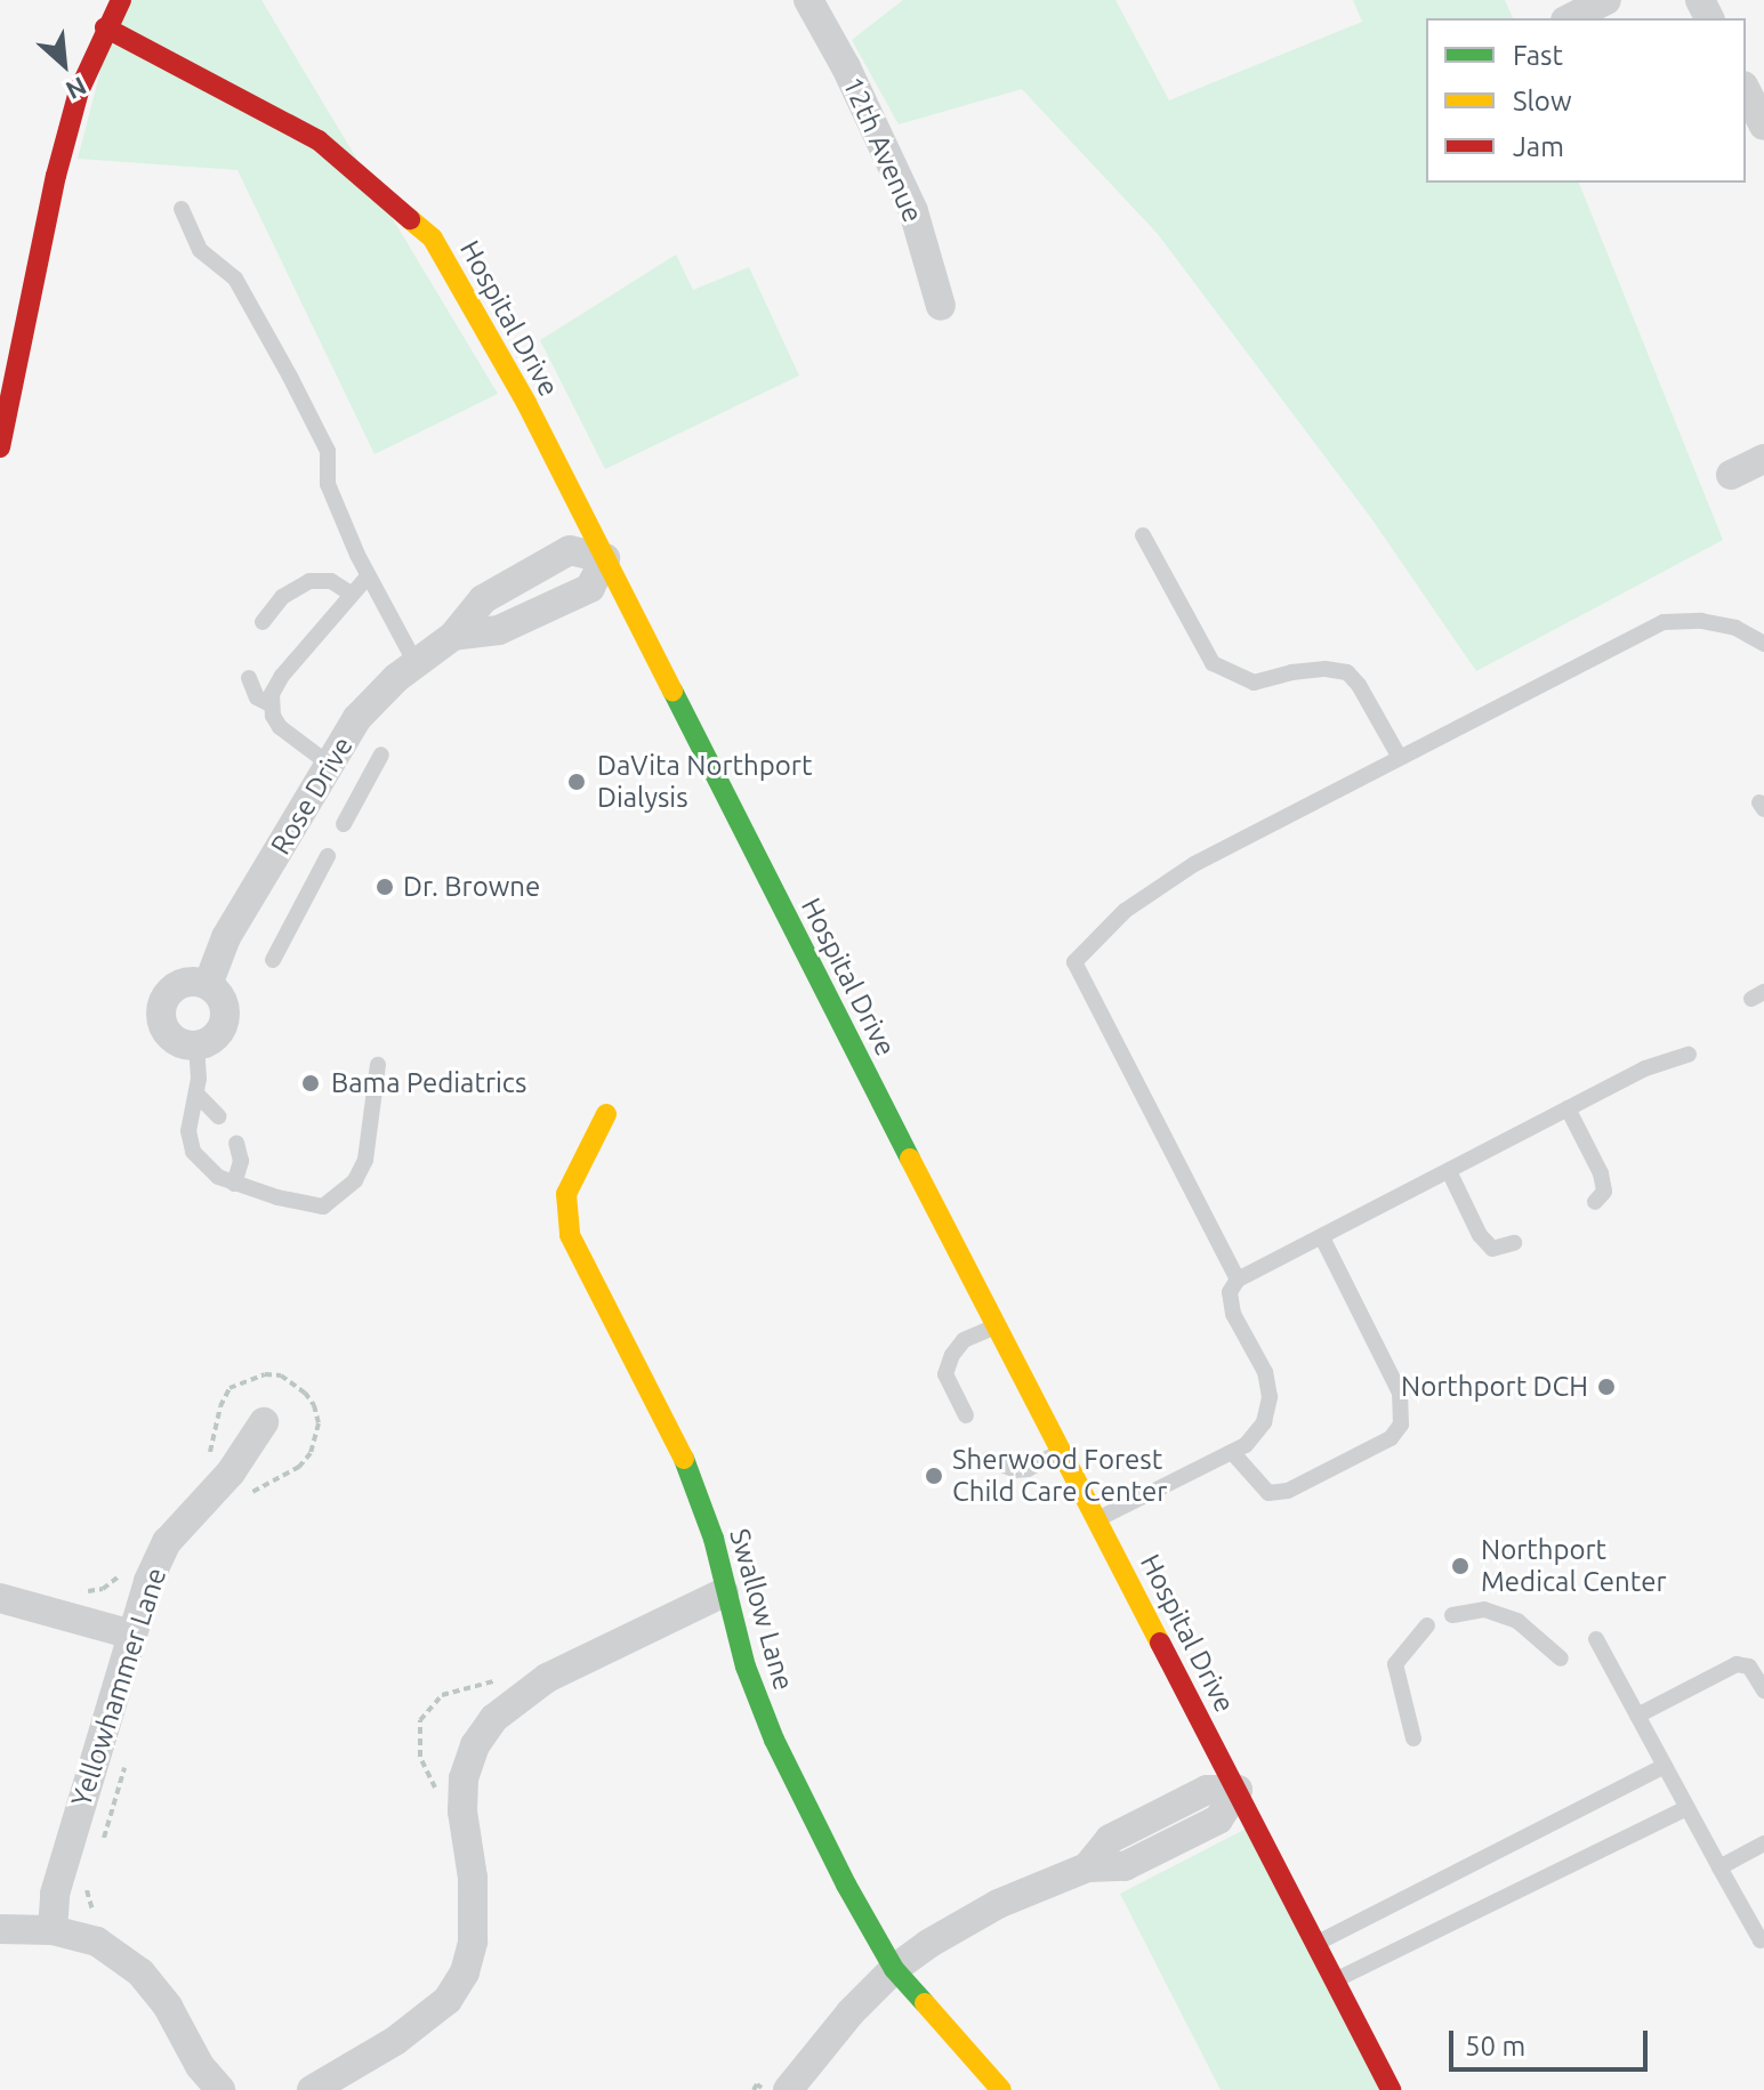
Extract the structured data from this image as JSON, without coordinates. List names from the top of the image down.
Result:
{
  "streets": {
    "street": [
      "12th Avenue",
      "Hospital Drive",
      "Rose Drive",
      "Swallow Lane",
      "Yellowhammer Lane"
    ]
  },
  "crossings": [
    ["Hospital Drive", "Rose Drive"]
  ],
  "places": [
    "DaVita Northport Dialysis",
    "Dr. Browne",
    "Bama Pediatrics",
    "Northport DCH",
    "Sherwood Forest Child Care Center",
    "Northport Medical Center"
  ],
  "legend": ["Fast", "Slow", "Jam"],
  "scale_bar": "50 m",
  "north": "bottom right"
}
